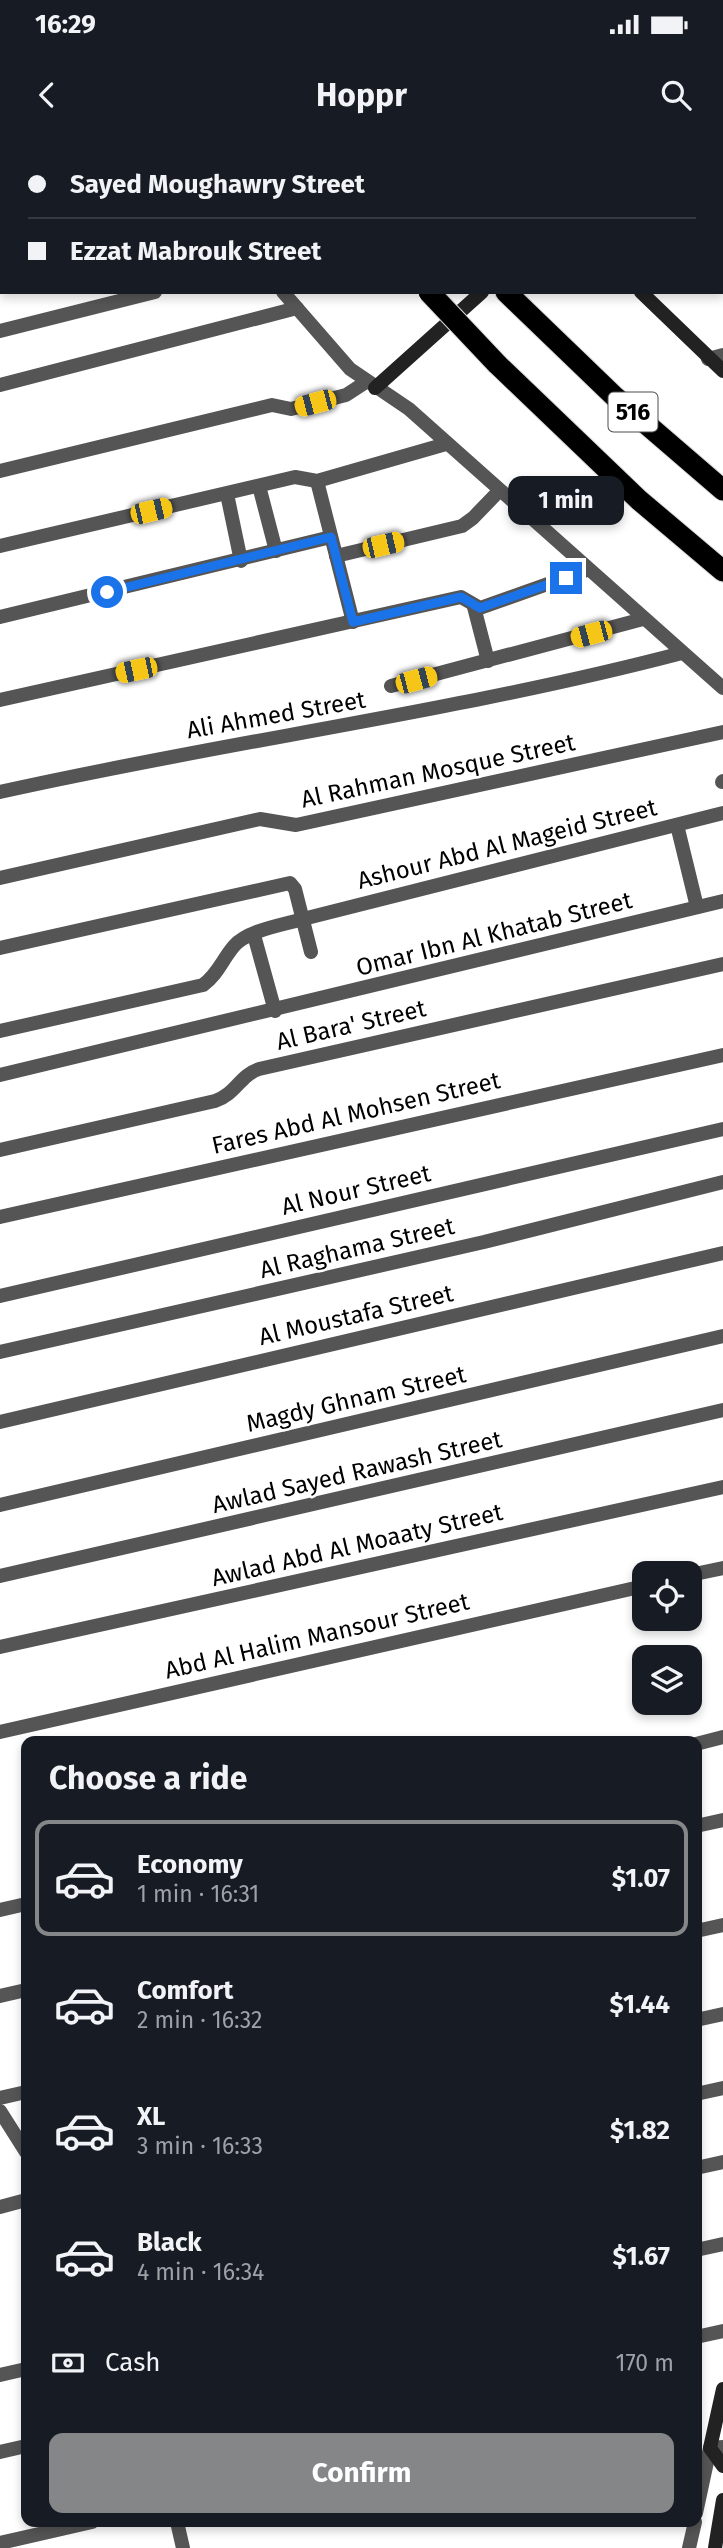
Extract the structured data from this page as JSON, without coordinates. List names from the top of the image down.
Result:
{
  "streets": {
    "highway": ["516"],
    "street": [
      "Ali Ahmed Street",
      "Al Rahman Mosque Street",
      "Ashour Abd Al Mageid Street",
      "Omar Ibn Al Khatab Street",
      "Al Bara' Street",
      "Fares Abd Al Mohsen Street",
      "Al Nour Street",
      "Al Raghama Street",
      "Al Moustafa Street",
      "Magdy Ghnam Street",
      "Awlad Sayed Rawash Street",
      "Awlad Abd Al Moaaty Street",
      "Abd Al Halim Mansour Street"
    ]
  },
  "page": {
    "status": "16:29",
    "header": "Hoppr",
    "banner": ["Sayed Moughawry Street", "Ezzat Mabrouk Street"],
    "bubble": "1 min",
    "heading": "Choose a ride",
    "list": [
      {
        "name": "Economy",
        "note": "1 min · 16:31",
        "value": "$1.07"
      },
      {
        "name": "Comfort",
        "note": "2 min · 16:32",
        "value": "$1.44"
      },
      {
        "name": "XL",
        "note": "3 min · 16:33",
        "value": "$1.82"
      },
      {
        "name": "Black",
        "note": "4 min · 16:34",
        "value": "$1.67"
      }
    ],
    "pay": ["Cash", "170 m"],
    "buttons": "Confirm"
  }
}
